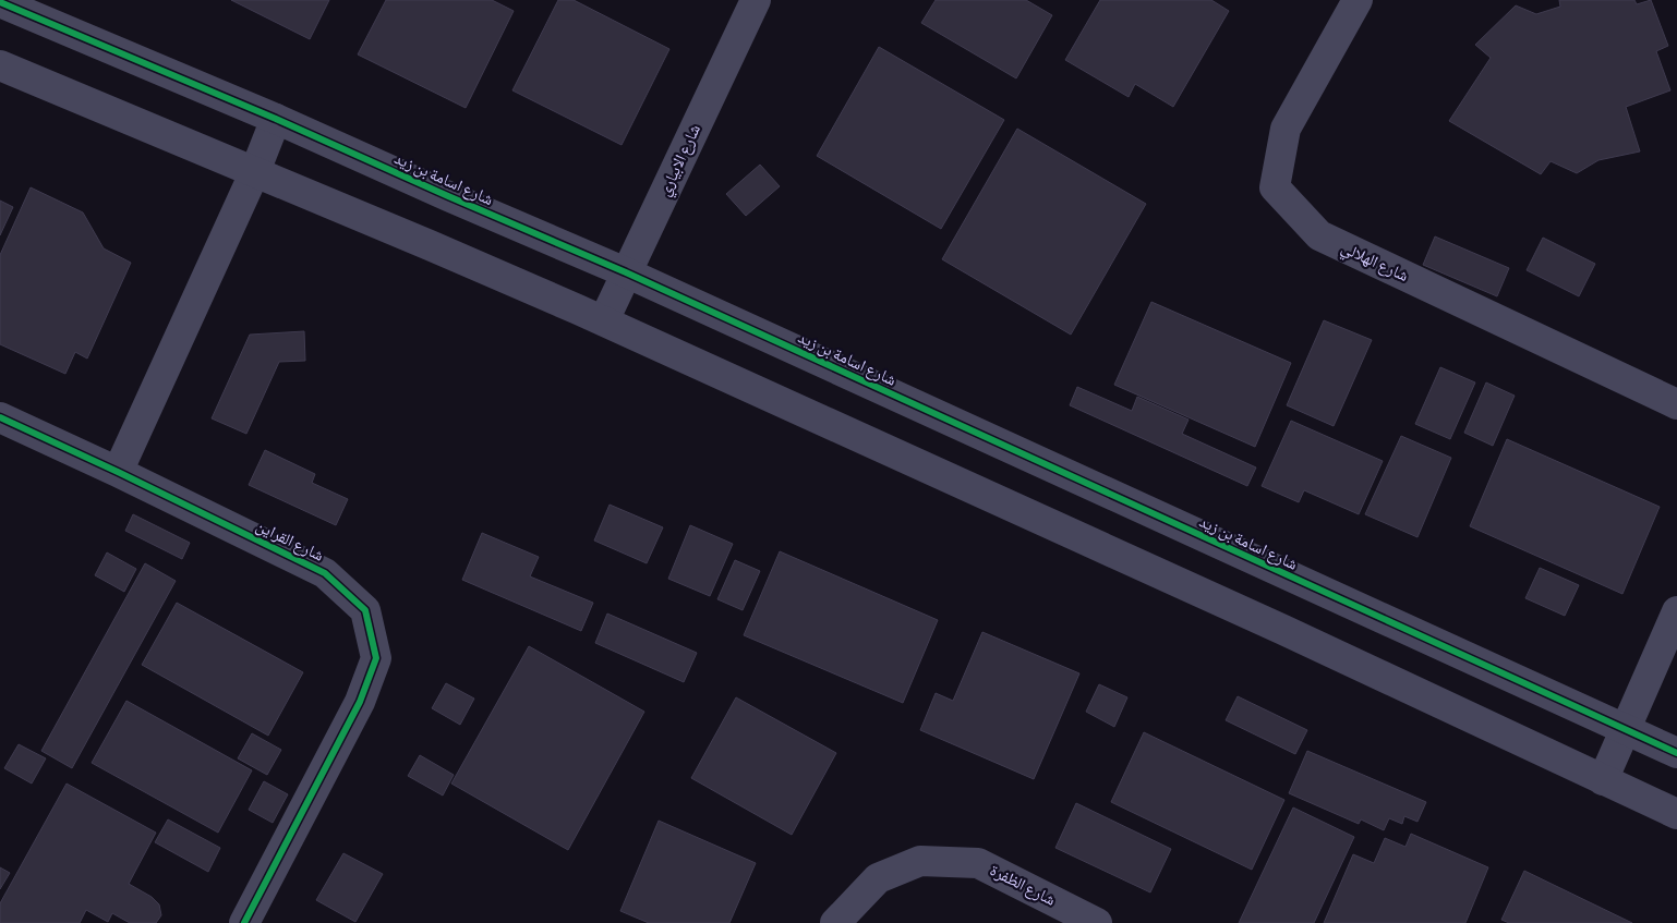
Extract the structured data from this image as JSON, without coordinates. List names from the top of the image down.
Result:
{
  "streets": {
    "street": [
      "شارع الابياري",
      "شارع اسامة بن زيد",
      "شارع الهلالي",
      "شارع القراين",
      "شارع الظفرة"
    ]
  },
  "crossings": [
    ["شارع الابياري", "شارع اسامة بن زيد"]
  ]
}
